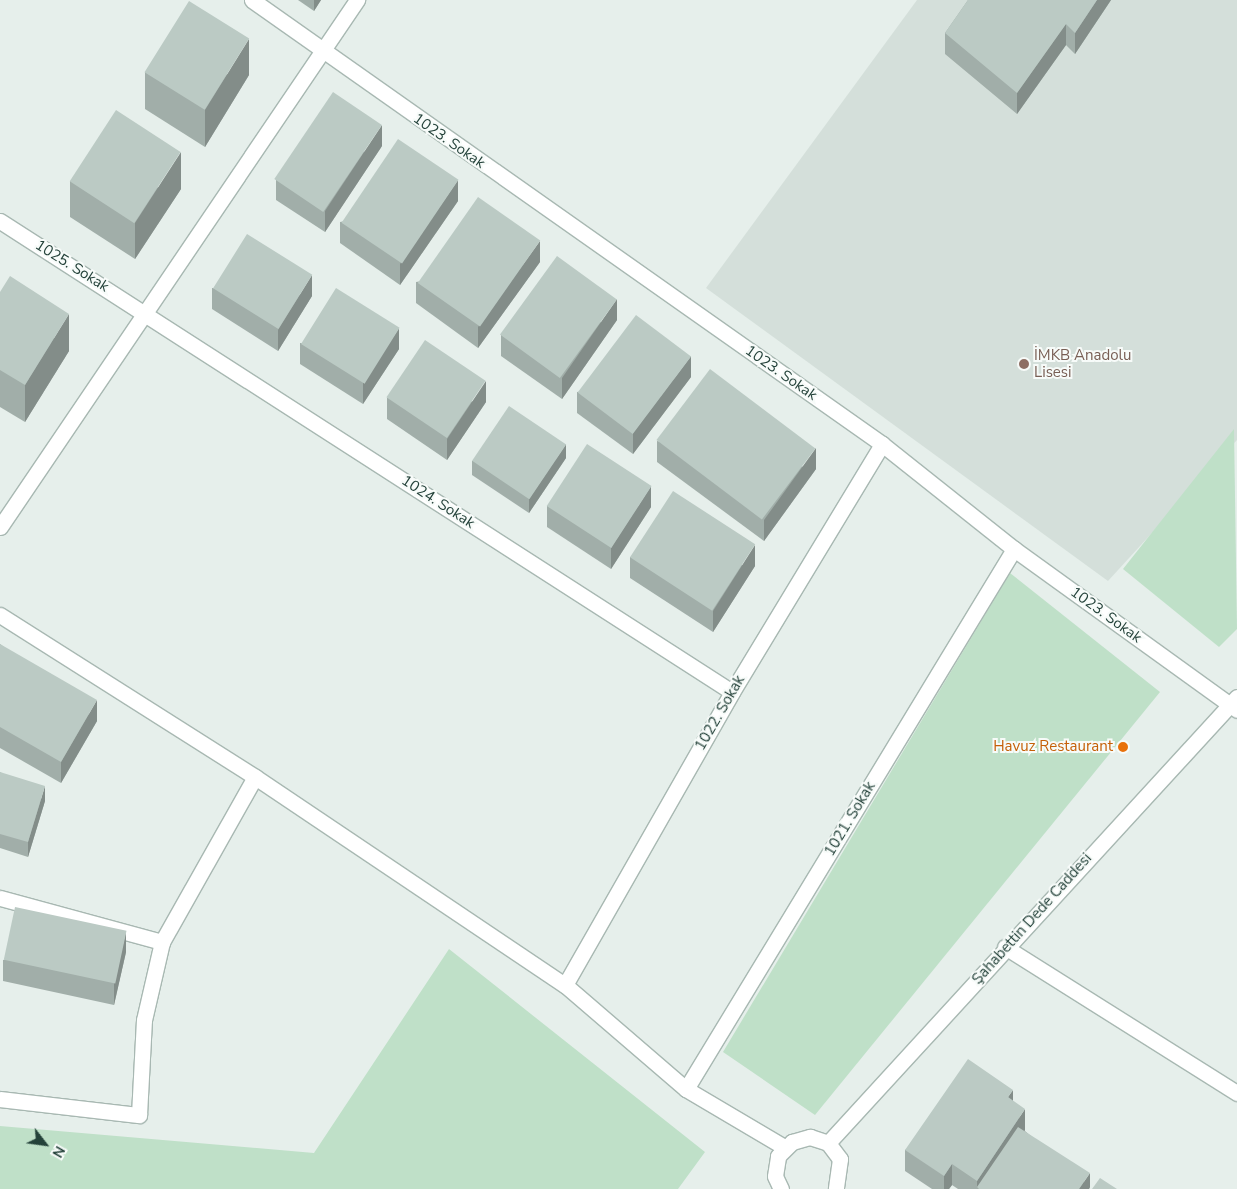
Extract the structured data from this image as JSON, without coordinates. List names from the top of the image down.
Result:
{
  "streets": {
    "street": [
      "1023. Sokak",
      "1025. Sokak",
      "1024. Sokak",
      "1022. Sokak",
      "1021. Sokak",
      "Şahabettin Dede Caddesi"
    ]
  },
  "crossings": [
    ["1023. Sokak", "1022. Sokak"],
    ["1023. Sokak", "1021. Sokak"],
    ["1023. Sokak", "Şahabettin Dede Caddesi"],
    ["1025. Sokak", "1024. Sokak"],
    ["1024. Sokak", "1022. Sokak"]
  ],
  "places": ["İMKB Anadolu Lisesi", "Havuz Restaurant"],
  "north": "bottom right"
}
